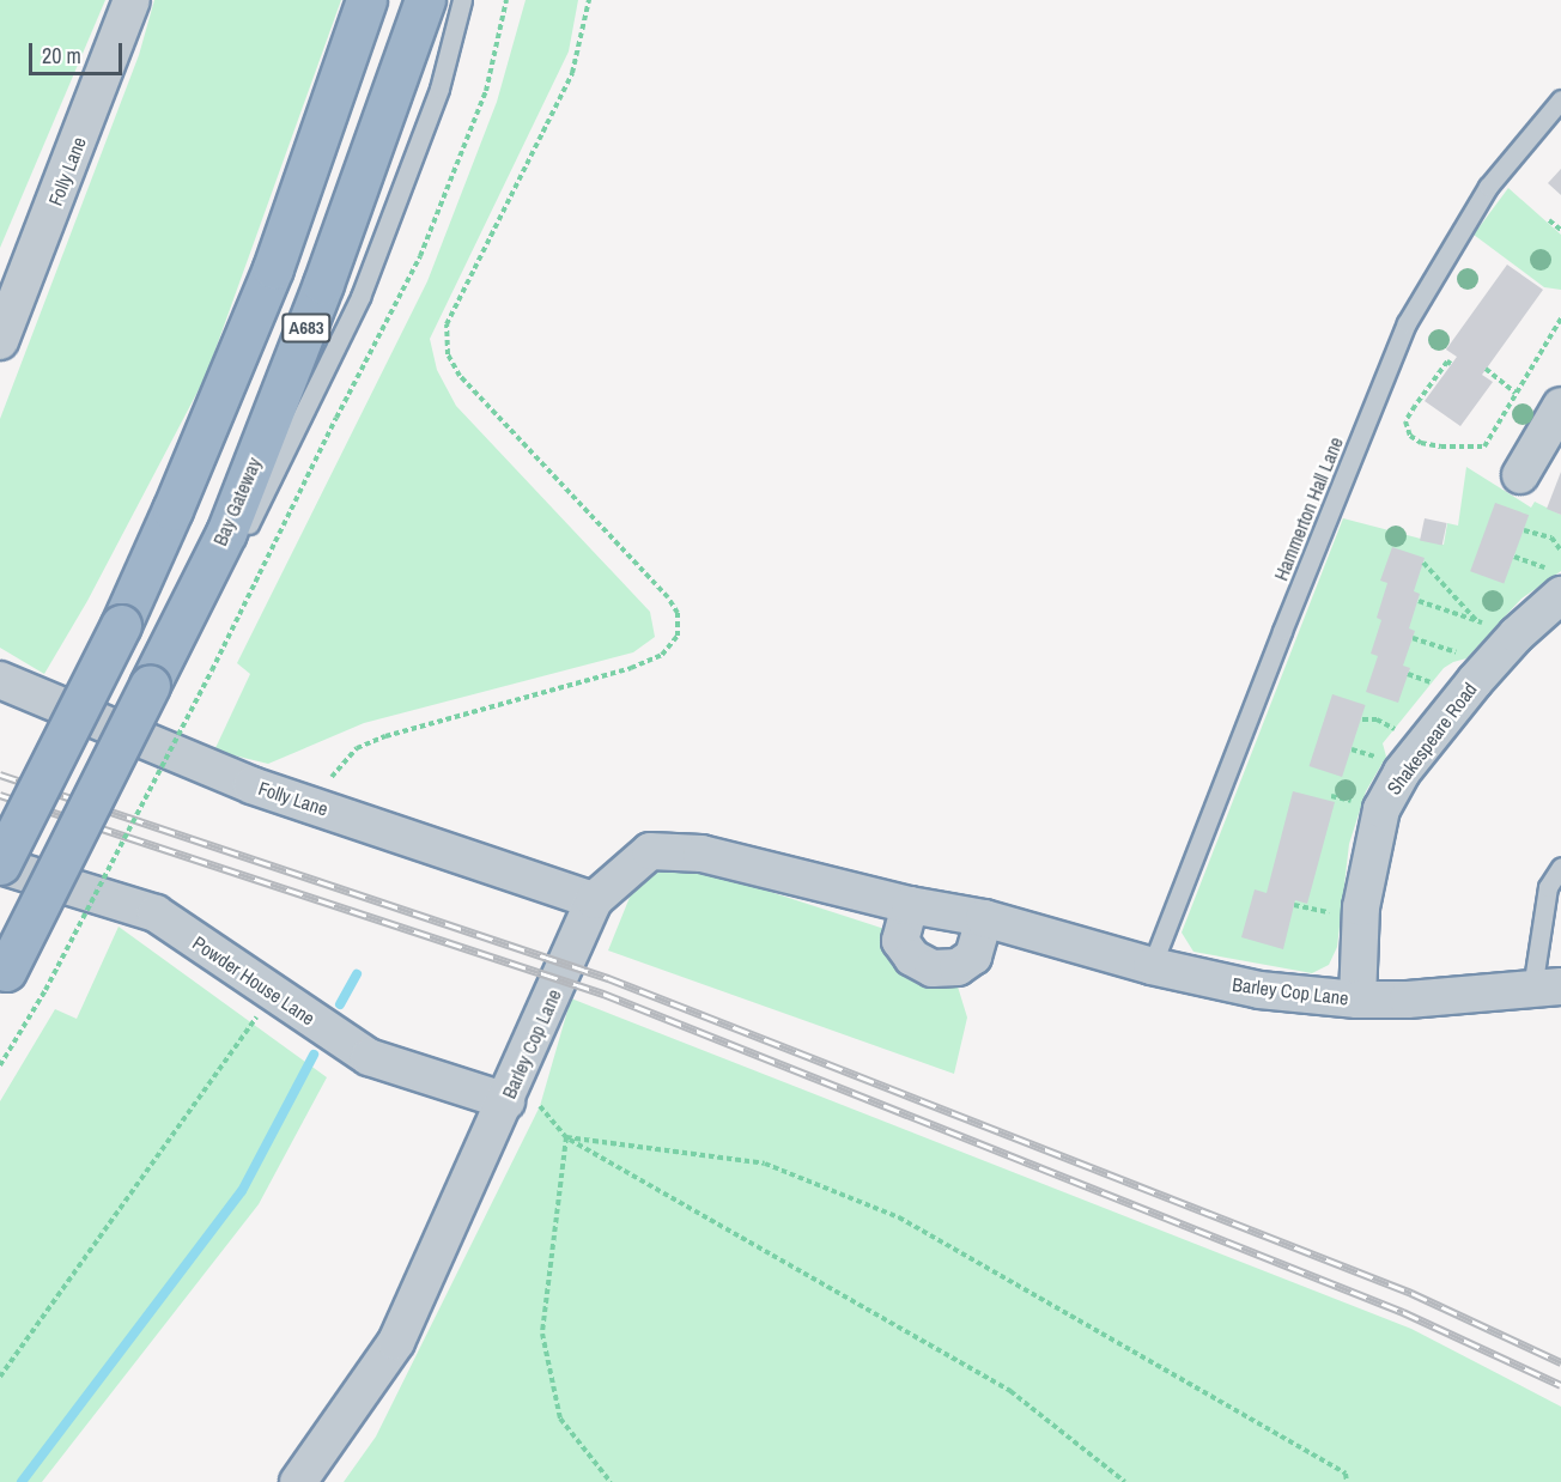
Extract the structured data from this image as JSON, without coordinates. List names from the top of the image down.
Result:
{
  "streets": {
    "highway": ["A683", "Bay Gateway"],
    "street": [
      "Folly Lane",
      "Shakespeare Road",
      "Powder House Lane",
      "Barley Cop Lane"
    ],
    "lane": ["Hammerton Hall Lane"]
  },
  "crossings": [
    ["Folly Lane", "Barley Cop Lane"],
    ["A683", "Powder House Lane"],
    ["Hammerton Hall Lane", "Barley Cop Lane"],
    ["Shakespeare Road", "Barley Cop Lane"],
    ["Powder House Lane", "Barley Cop Lane"]
  ],
  "scale_bar": "20 m"
}
